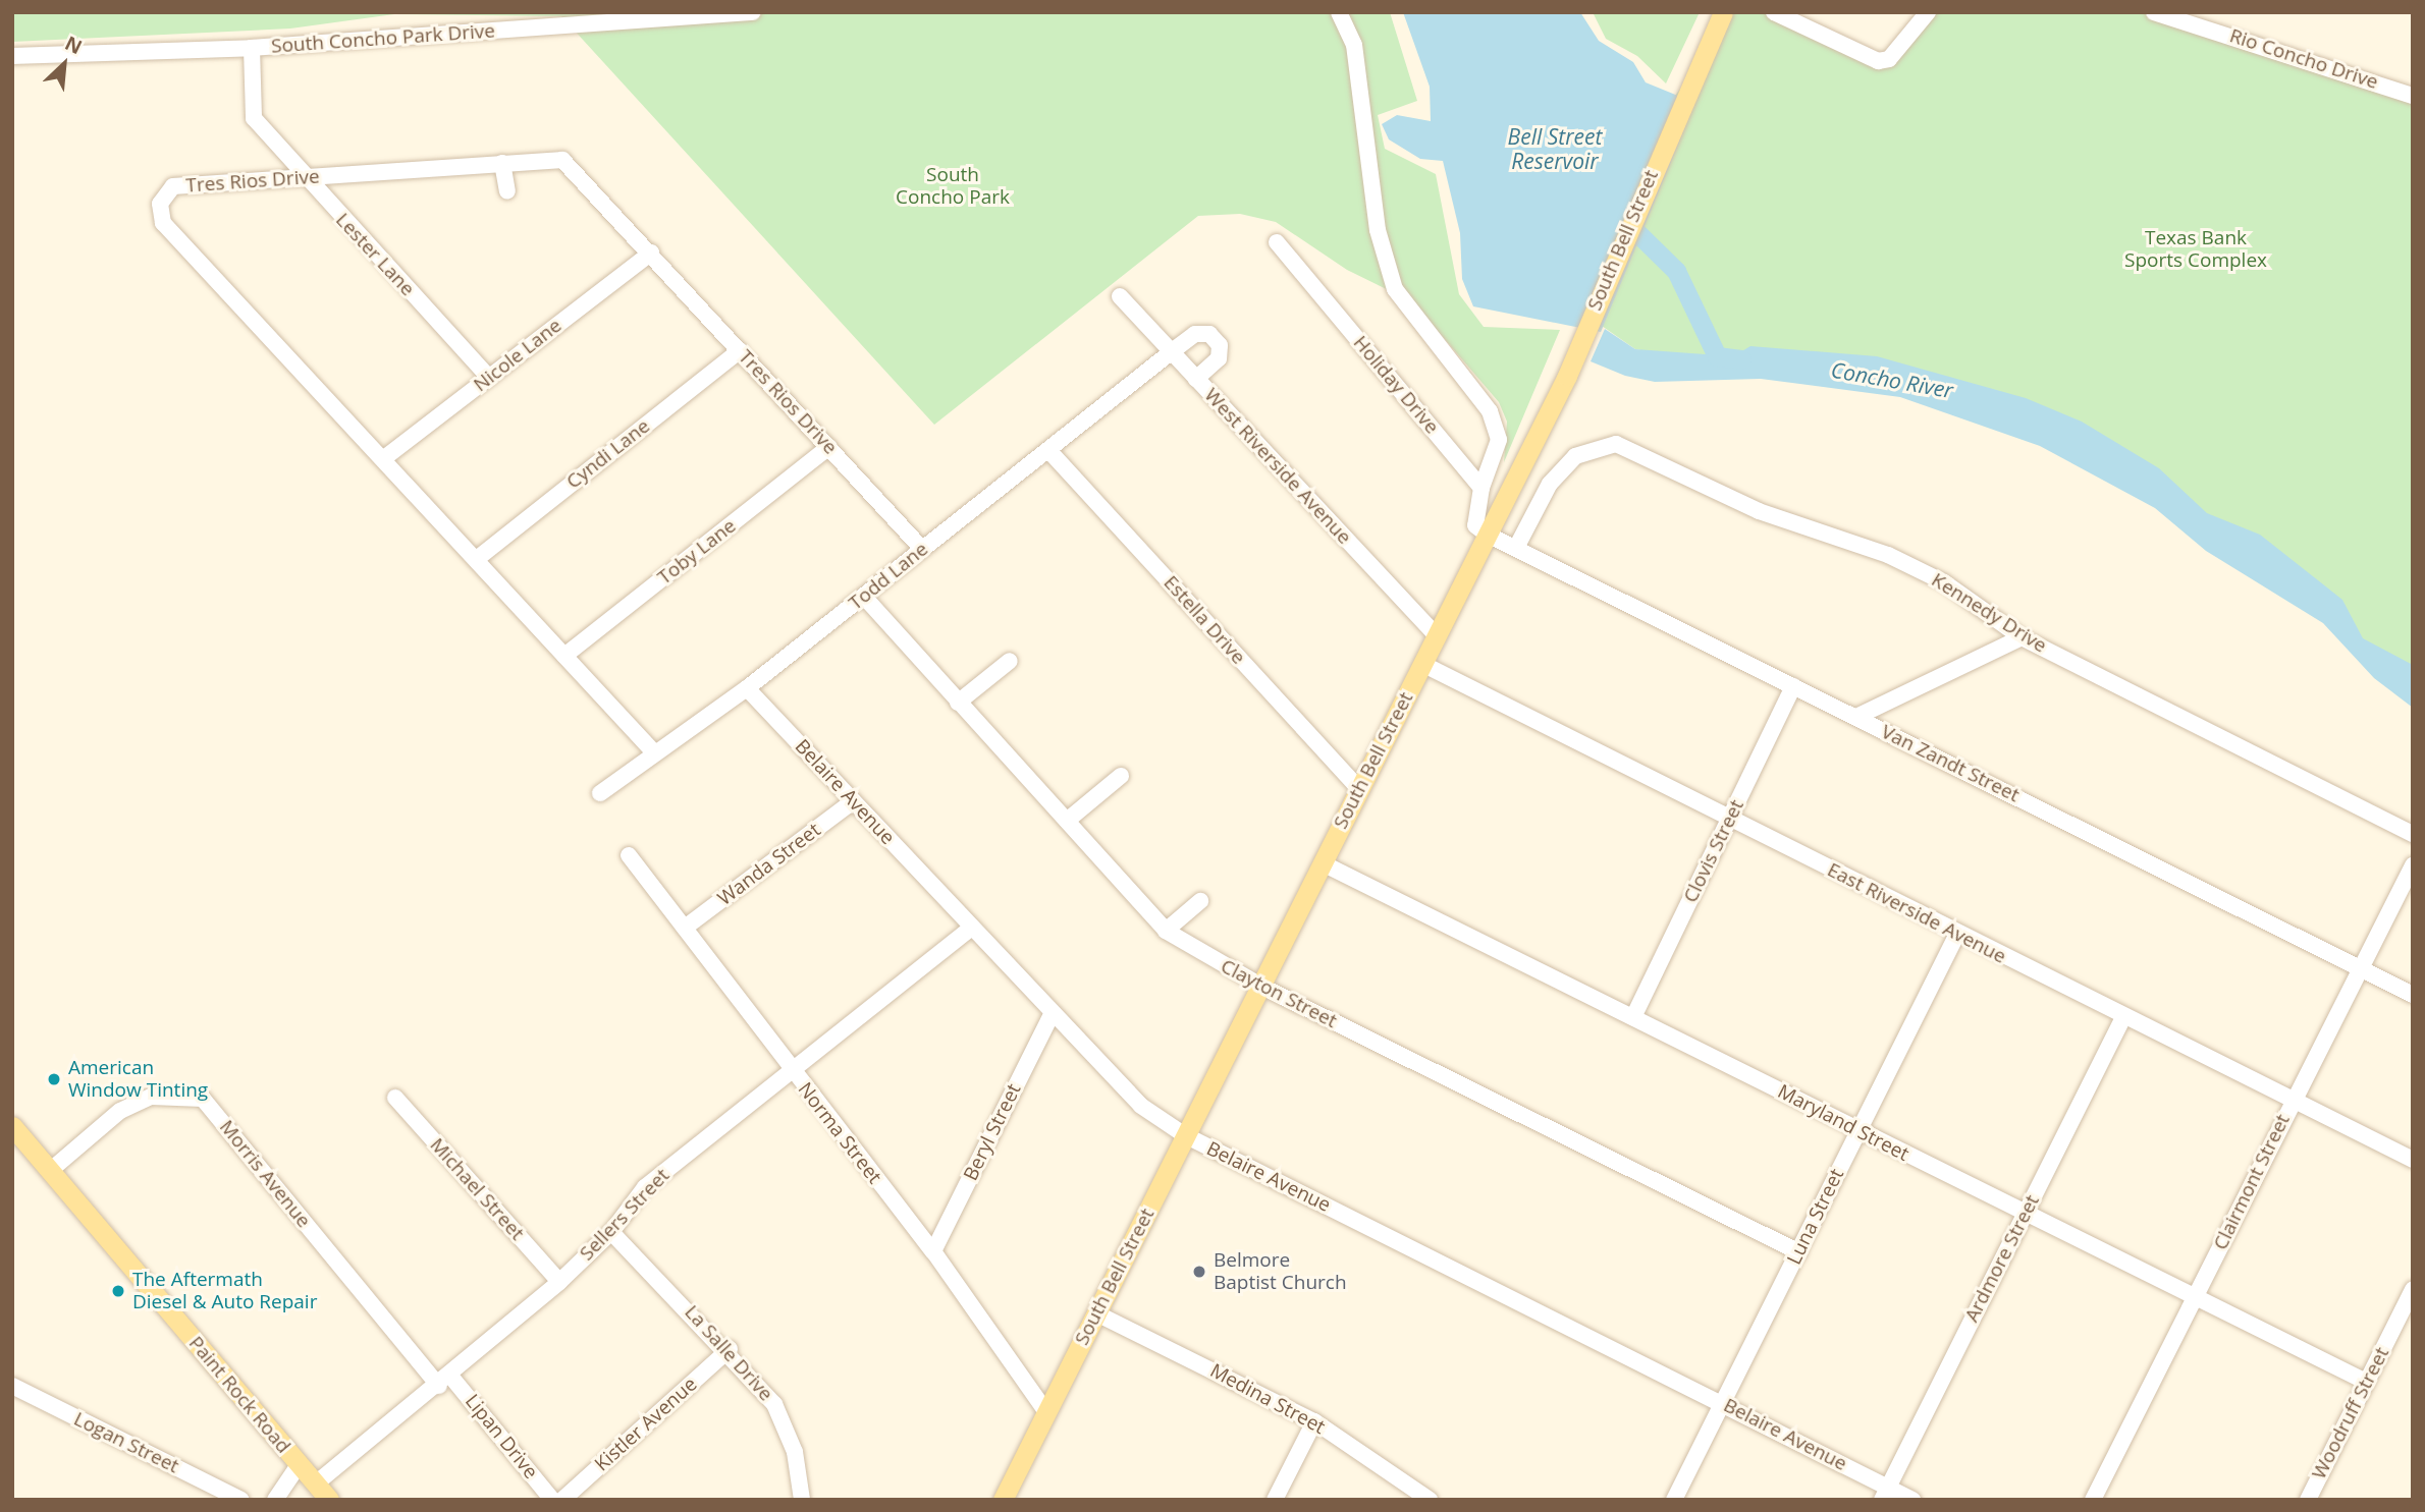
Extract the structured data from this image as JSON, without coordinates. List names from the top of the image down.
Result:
{
  "streets": {
    "main road": ["South Bell Street", "Paint Rock Road"],
    "street": [
      "South Concho Park Drive",
      "Rio Concho Drive",
      "Tres Rios Drive",
      "Lester Lane",
      "Nicole Lane",
      "Holiday Drive",
      "Cyndi Lane",
      "West Riverside Avenue",
      "Toby Lane",
      "Todd Lane",
      "Kennedy Drive",
      "Estella Drive",
      "Van Zandt Street",
      "Belaire Avenue",
      "Clovis Street",
      "Wanda Street",
      "East Riverside Avenue",
      "Clayton Street",
      "Maryland Street",
      "Beryl Street",
      "Norma Street",
      "Morris Avenue",
      "Clairmont Street",
      "Michael Street",
      "Sellers Street",
      "Luna Street",
      "Ardmore Street",
      "La Salle Drive",
      "Medina Street",
      "Woodruff Street",
      "Kistler Avenue",
      "Lipan Drive",
      "Logan Street"
    ]
  },
  "crossings": [
    ["South Concho Park Drive", "Lester Lane"],
    ["Tres Rios Drive", "Lester Lane"],
    ["Tres Rios Drive", "Nicole Lane"],
    ["Tres Rios Drive", "Cyndi Lane"],
    ["Tres Rios Drive", "Toby Lane"],
    ["Tres Rios Drive", "Todd Lane"],
    ["South Bell Street", "West Riverside Avenue"],
    ["South Bell Street", "Estella Drive"],
    ["South Bell Street", "Van Zandt Street"],
    ["South Bell Street", "Belaire Avenue"],
    ["South Bell Street", "East Riverside Avenue"],
    ["South Bell Street", "Clayton Street"],
    ["South Bell Street", "Maryland Street"],
    ["South Bell Street", "Norma Street"],
    ["South Bell Street", "Medina Street"],
    ["Lester Lane", "Nicole Lane"],
    ["West Riverside Avenue", "Todd Lane"],
    ["Todd Lane", "Estella Drive"],
    ["Todd Lane", "Belaire Avenue"],
    ["Todd Lane", "Clayton Street"],
    ["Kennedy Drive", "Van Zandt Street"],
    ["Van Zandt Street", "Clovis Street"],
    ["Van Zandt Street", "Clairmont Street"],
    ["Belaire Avenue", "Wanda Street"],
    ["Belaire Avenue", "Beryl Street"],
    ["Belaire Avenue", "Sellers Street"],
    ["Belaire Avenue", "Luna Street"],
    ["Belaire Avenue", "Ardmore Street"],
    ["Clovis Street", "East Riverside Avenue"],
    ["Clovis Street", "Maryland Street"],
    ["Wanda Street", "Norma Street"],
    ["East Riverside Avenue", "Clairmont Street"],
    ["East Riverside Avenue", "Luna Street"],
    ["East Riverside Avenue", "Ardmore Street"],
    ["Clayton Street", "Luna Street"],
    ["Maryland Street", "Clairmont Street"],
    ["Maryland Street", "Luna Street"],
    ["Maryland Street", "Ardmore Street"],
    ["Maryland Street", "Woodruff Street"],
    ["Beryl Street", "Norma Street"],
    ["Norma Street", "Sellers Street"],
    ["Morris Avenue", "Sellers Street"],
    ["Morris Avenue", "Paint Rock Road"],
    ["Morris Avenue", "Lipan Drive"],
    ["Michael Street", "Sellers Street"],
    ["Sellers Street", "La Salle Drive"],
    ["Sellers Street", "Paint Rock Road"],
    ["Sellers Street", "Lipan Drive"],
    ["La Salle Drive", "Kistler Avenue"]
  ],
  "water": ["Bell Street Reservoir", "Concho River"],
  "parks": ["South Concho Park", "Texas Bank Sports Complex"],
  "places": ["American Window Tinting", "Belmore Baptist Church", "The Aftermath Diesel & Auto Repair"],
  "north": "top right"
}
